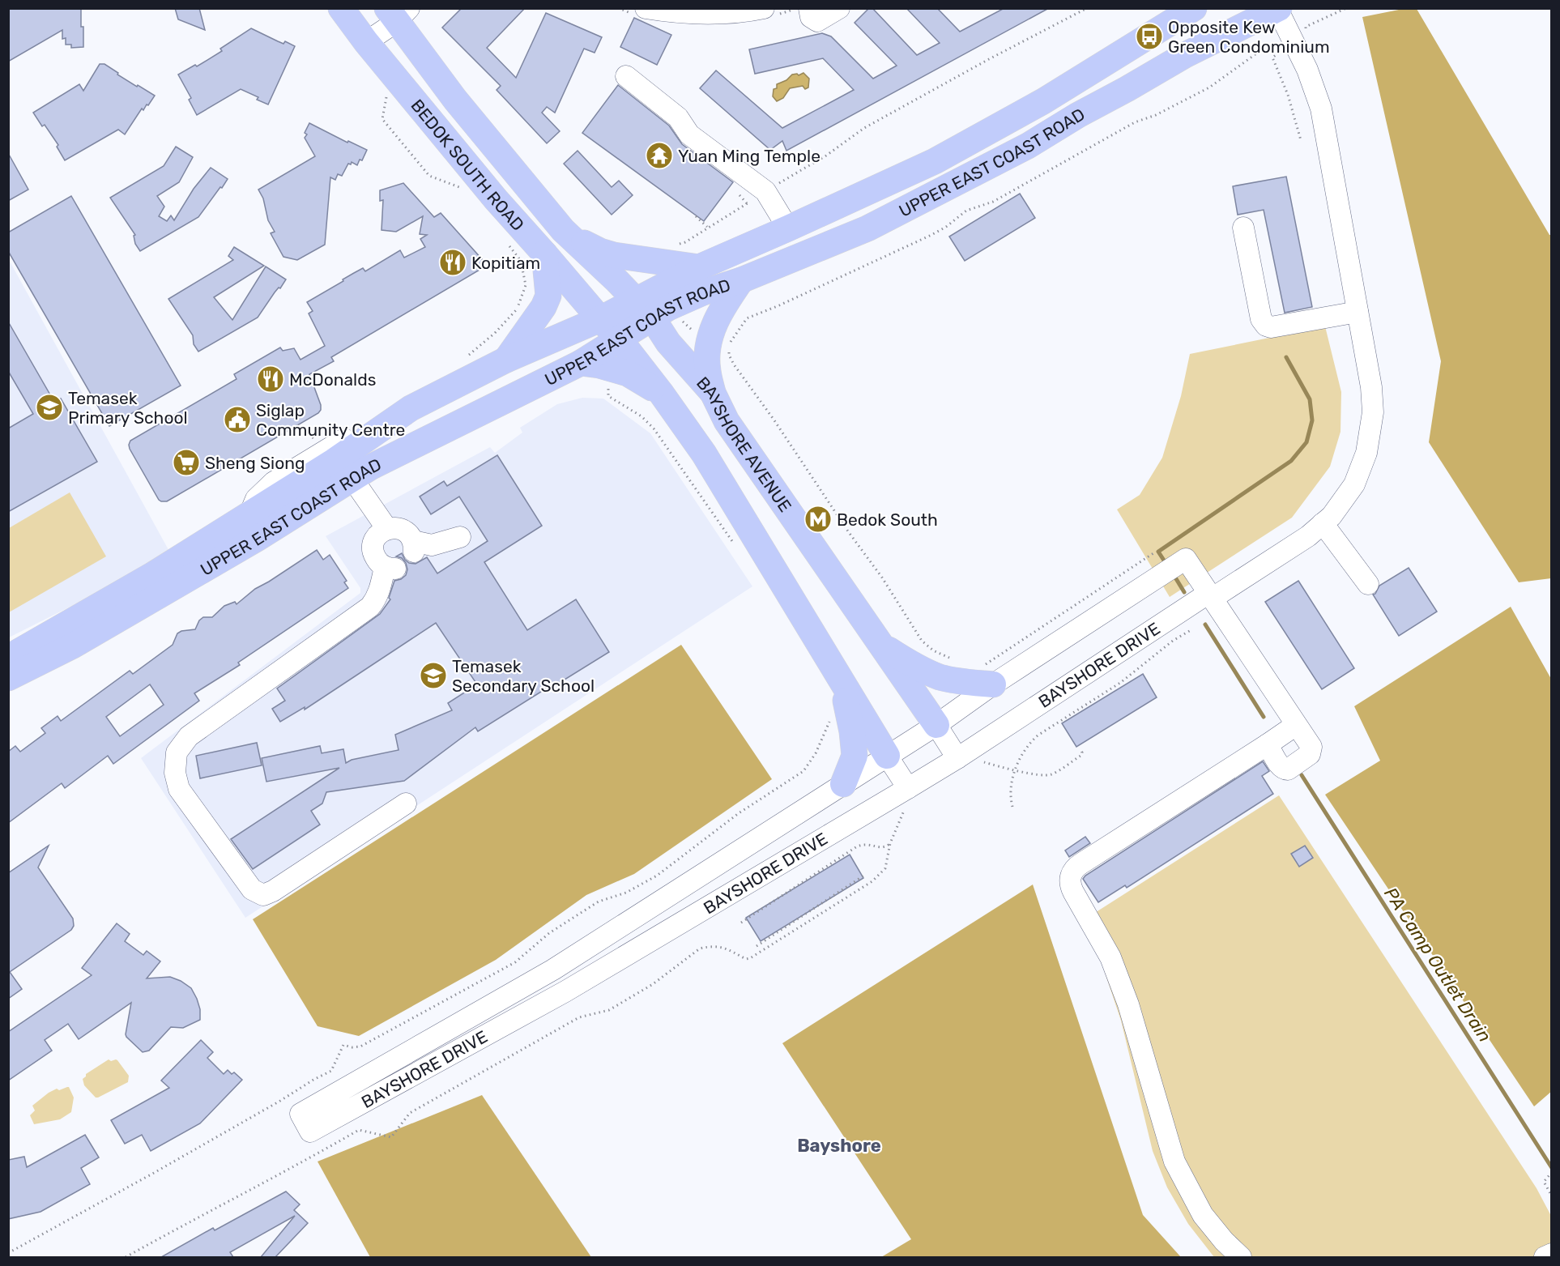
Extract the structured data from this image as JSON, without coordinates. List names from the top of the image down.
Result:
{
  "streets": {
    "main road": ["UPPER EAST COAST ROAD", "BEDOK SOUTH ROAD", "BAYSHORE AVENUE"],
    "street": ["BAYSHORE DRIVE"]
  },
  "crossings": [
    ["UPPER EAST COAST ROAD", "BEDOK SOUTH ROAD"],
    ["UPPER EAST COAST ROAD", "BAYSHORE AVENUE"],
    ["UPPER EAST COAST ROAD", "BAYSHORE DRIVE"],
    ["BEDOK SOUTH ROAD", "BAYSHORE AVENUE"],
    ["BAYSHORE AVENUE", "BAYSHORE DRIVE"]
  ],
  "districts": ["Bayshore"],
  "water": ["PA Camp Outlet Drain"],
  "places": {
    "bus stop": ["Opposite Kew Green Condominium"],
    "temple": ["Yuan Ming Temple"],
    "restaurant": ["Kopitiam", "McDonalds"],
    "school or university": ["Temasek Primary School", "Temasek Secondary School"],
    "public building": ["Siglap Community Centre"],
    "supermarket": ["Sheng Siong"],
    "metro station": ["Bedok South"]
  }
}
